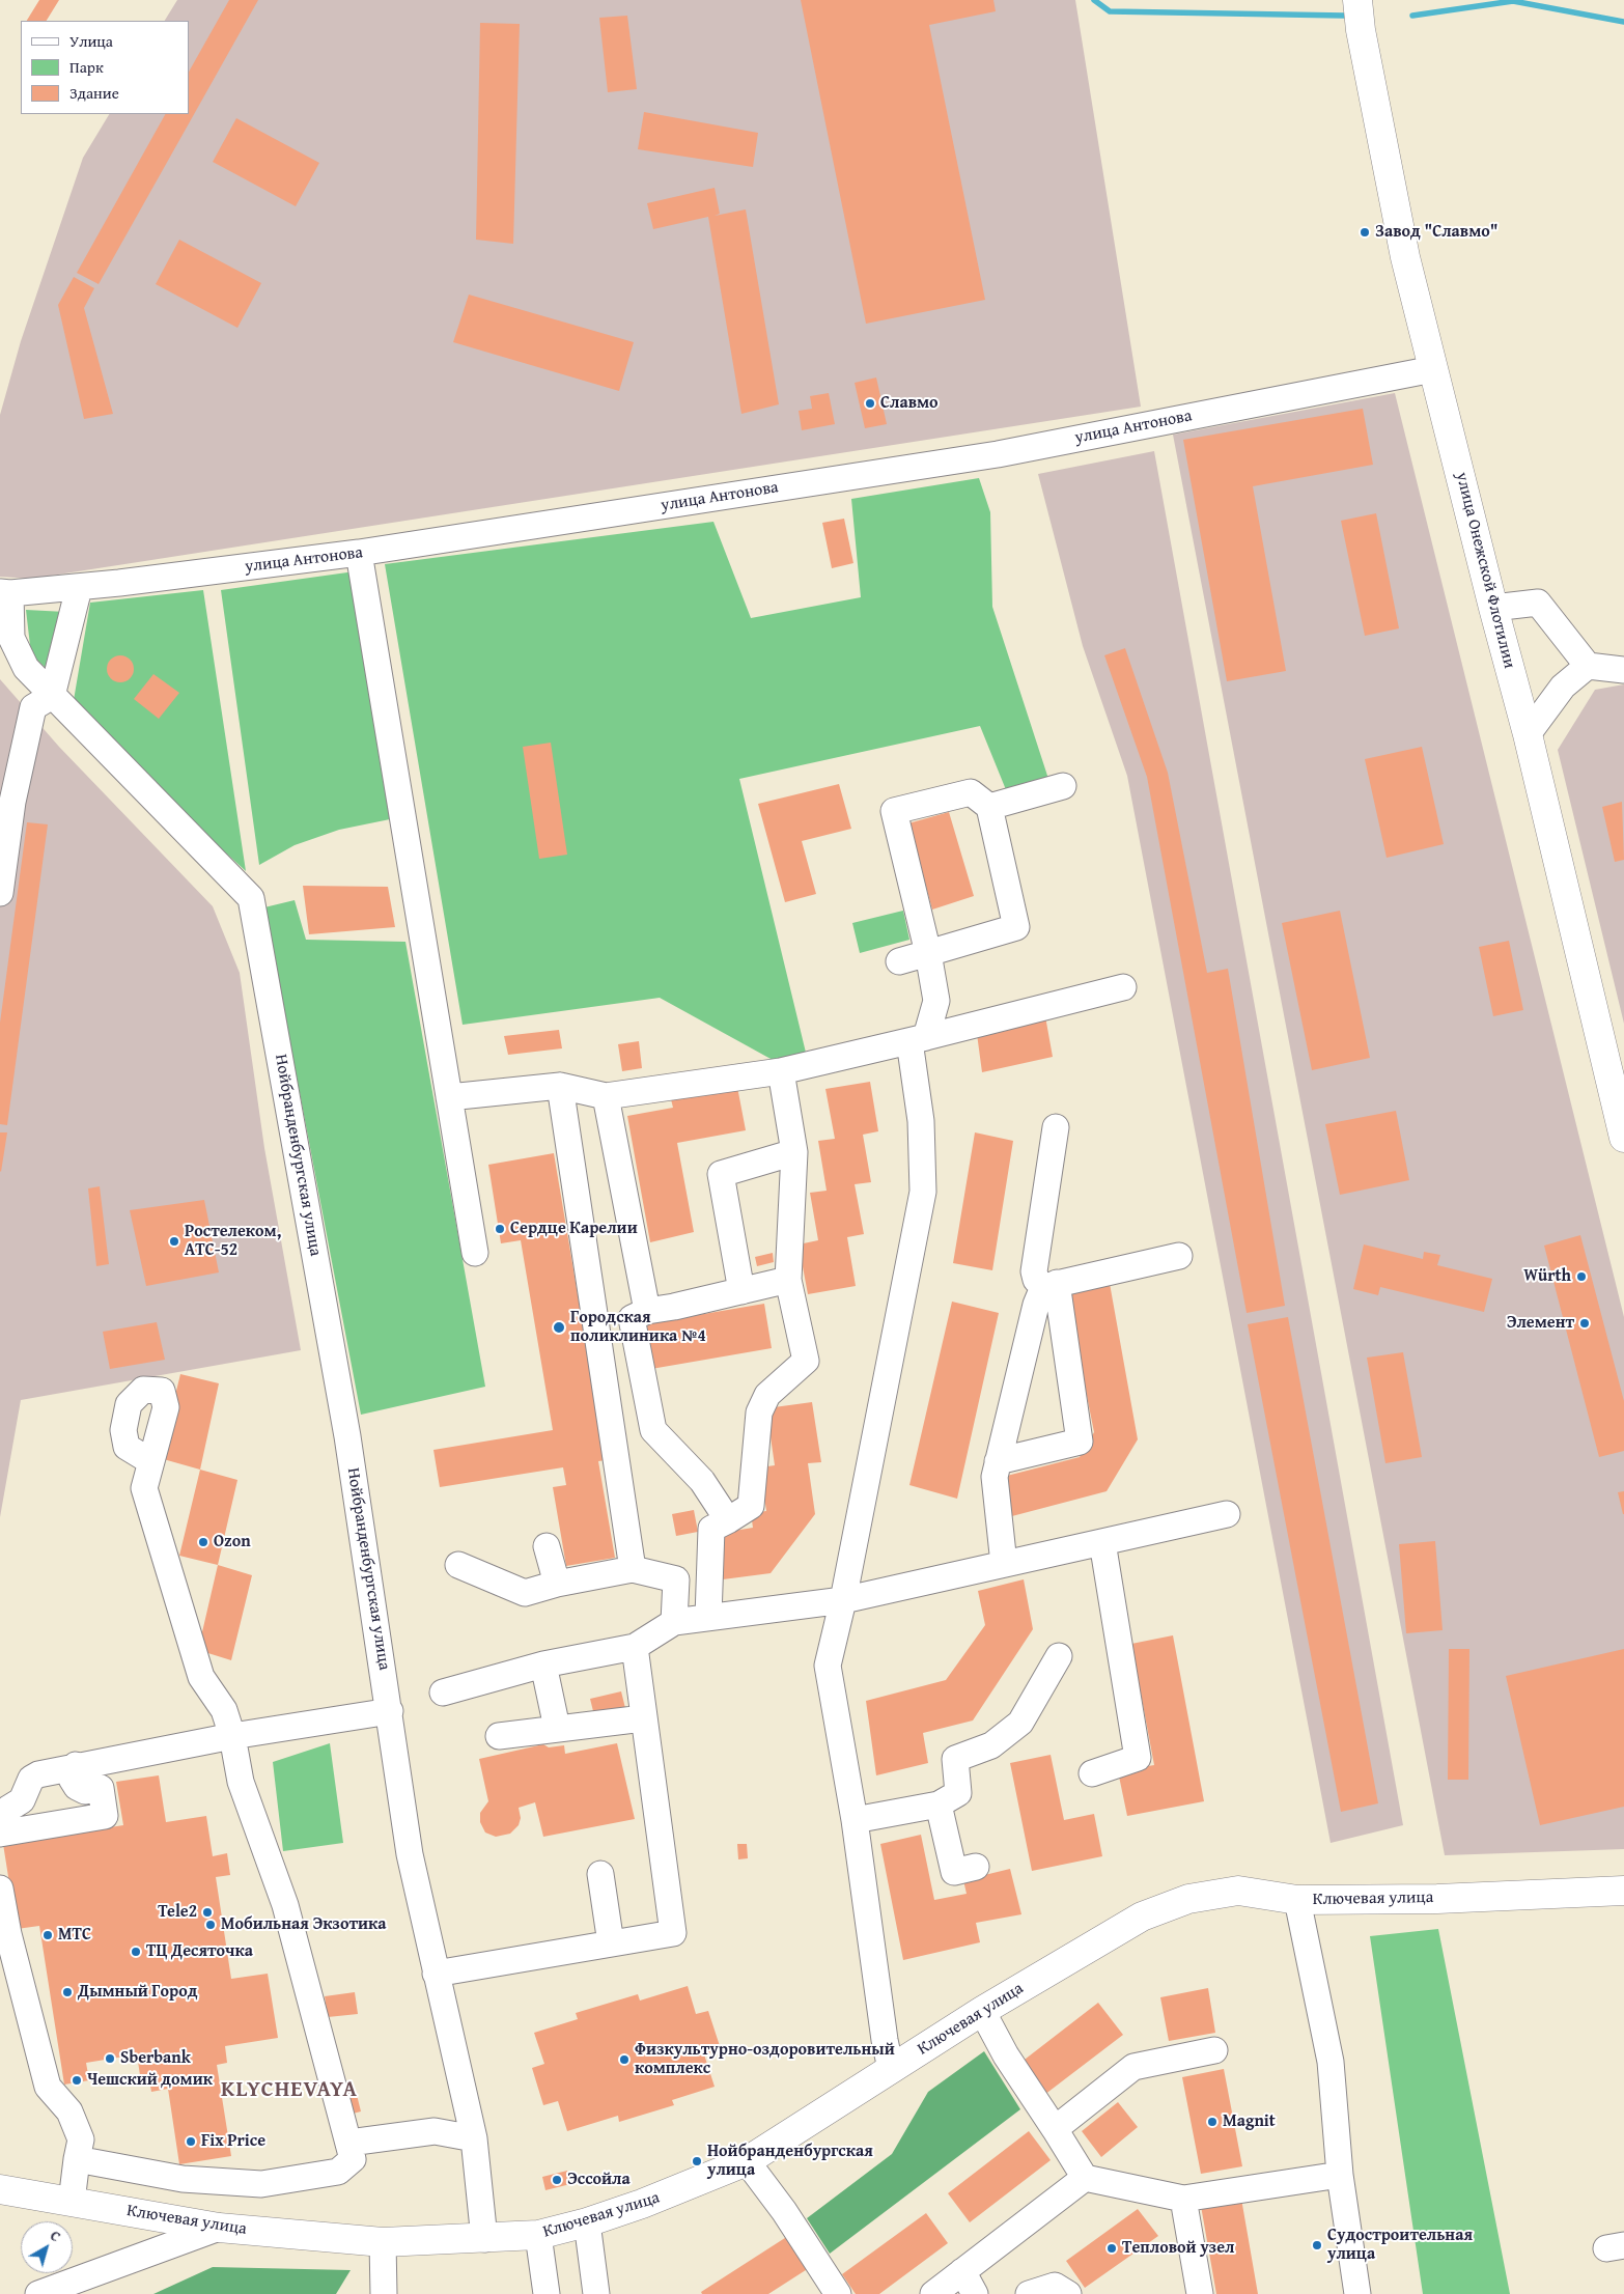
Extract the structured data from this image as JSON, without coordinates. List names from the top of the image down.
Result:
{
  "streets": {
    "main road": ["улица Онежской Флотилии", "Ключевая улица"],
    "street": ["улица Антонова", "Нойбранденбургская улица"]
  },
  "crossings": [
    ["улица Антонова", "улица Онежской Флотилии"],
    ["Нойбранденбургская улица", "Ключевая улица"]
  ],
  "districts": ["KLYCHEVAYA"],
  "places": [
    "Завод \"Славмо\"",
    "Славмо",
    "Сердце Карелии",
    "Ростелеком, АТС-52",
    "Würth",
    "Элемент",
    "Городская поликлиника №4",
    "Ozon",
    "Tele2",
    "Мобильная Экзотика",
    "МТС",
    "ТЦ Десяточка",
    "Дымный Город",
    "Sberbank",
    "Физкультурно-оздоровительный комплекс",
    "Чешский домик",
    "Magnit",
    "Fix Price",
    "Нойбранденбургская улица",
    "Эссойла",
    "Судостроительная улица",
    "Тепловой узел"
  ],
  "legend": ["Улица", "Парк", "Здание"],
  "north": "top right"
}
